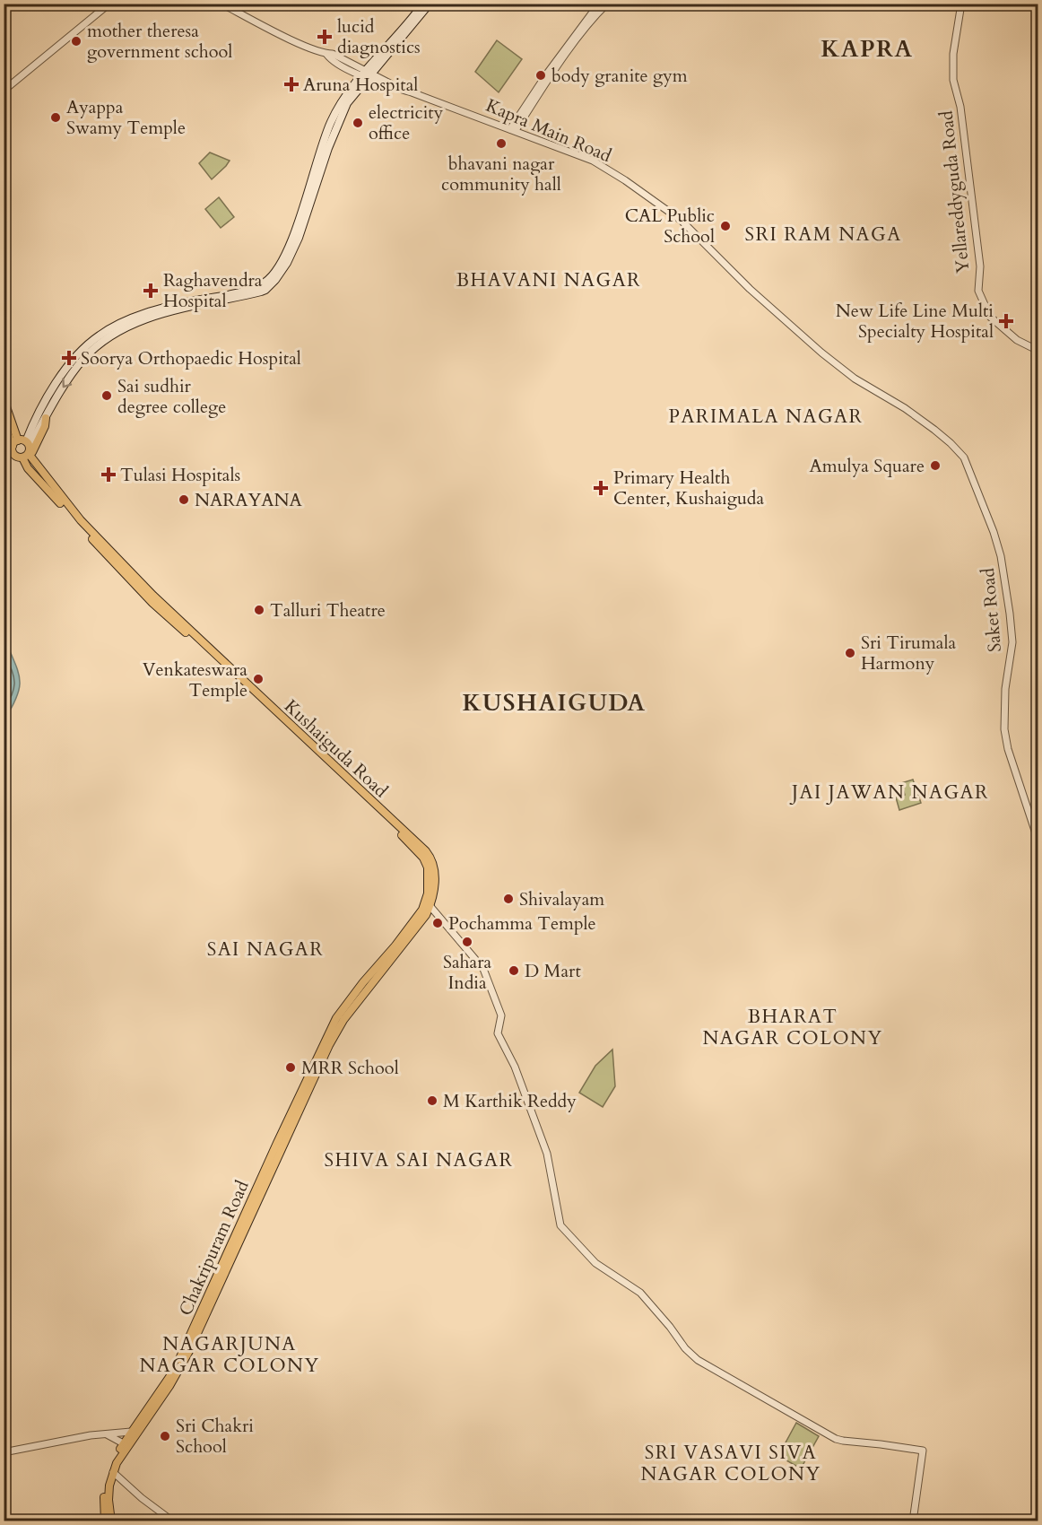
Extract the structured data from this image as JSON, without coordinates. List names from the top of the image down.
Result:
{
  "streets": {
    "main road": ["Kushaiguda Road", "Chakripuram Road"],
    "street": ["Kapra Main Road", "Yellareddyguda Road", "Saket Road"]
  },
  "crossings": [
    ["Kapra Main Road", "Saket Road"],
    ["Kushaiguda Road", "Chakripuram Road"]
  ],
  "districts": [
    "KAPRA",
    "SRI RAM NAGA",
    "BHAVANI NAGAR",
    "PARIMALA NAGAR",
    "KUSHAIGUDA",
    "JAI JAWAN NAGAR",
    "SAI NAGAR",
    "BHARAT NAGAR COLONY",
    "SHIVA SAI NAGAR",
    "NAGARJUNA NAGAR COLONY",
    "SRI VASAVI SIVA NAGAR COLONY"
  ],
  "places": {
    "health": [
      "lucid diagnostics",
      "Aruna Hospital",
      "Raghavendra Hospital",
      "New Life Line Multi Specialty Hospital",
      "Soorya Orthopaedic Hospital",
      "Tulasi Hospitals",
      "Primary Health Center, Kushaiguda"
    ],
    "other": [
      "mother theresa government school",
      "body granite gym",
      "Ayappa Swamy Temple",
      "electricity office",
      "bhavani nagar community hall",
      "CAL Public School",
      "Sai sudhir degree college",
      "Amulya Square",
      "NARAYANA",
      "Talluri Theatre",
      "Sri Tirumala Harmony",
      "Venkateswara Temple",
      "Shivalayam",
      "Pochamma Temple",
      "Sahara India",
      "D Mart",
      "MRR School",
      "M Karthik Reddy",
      "Sri Chakri School"
    ]
  }
}
